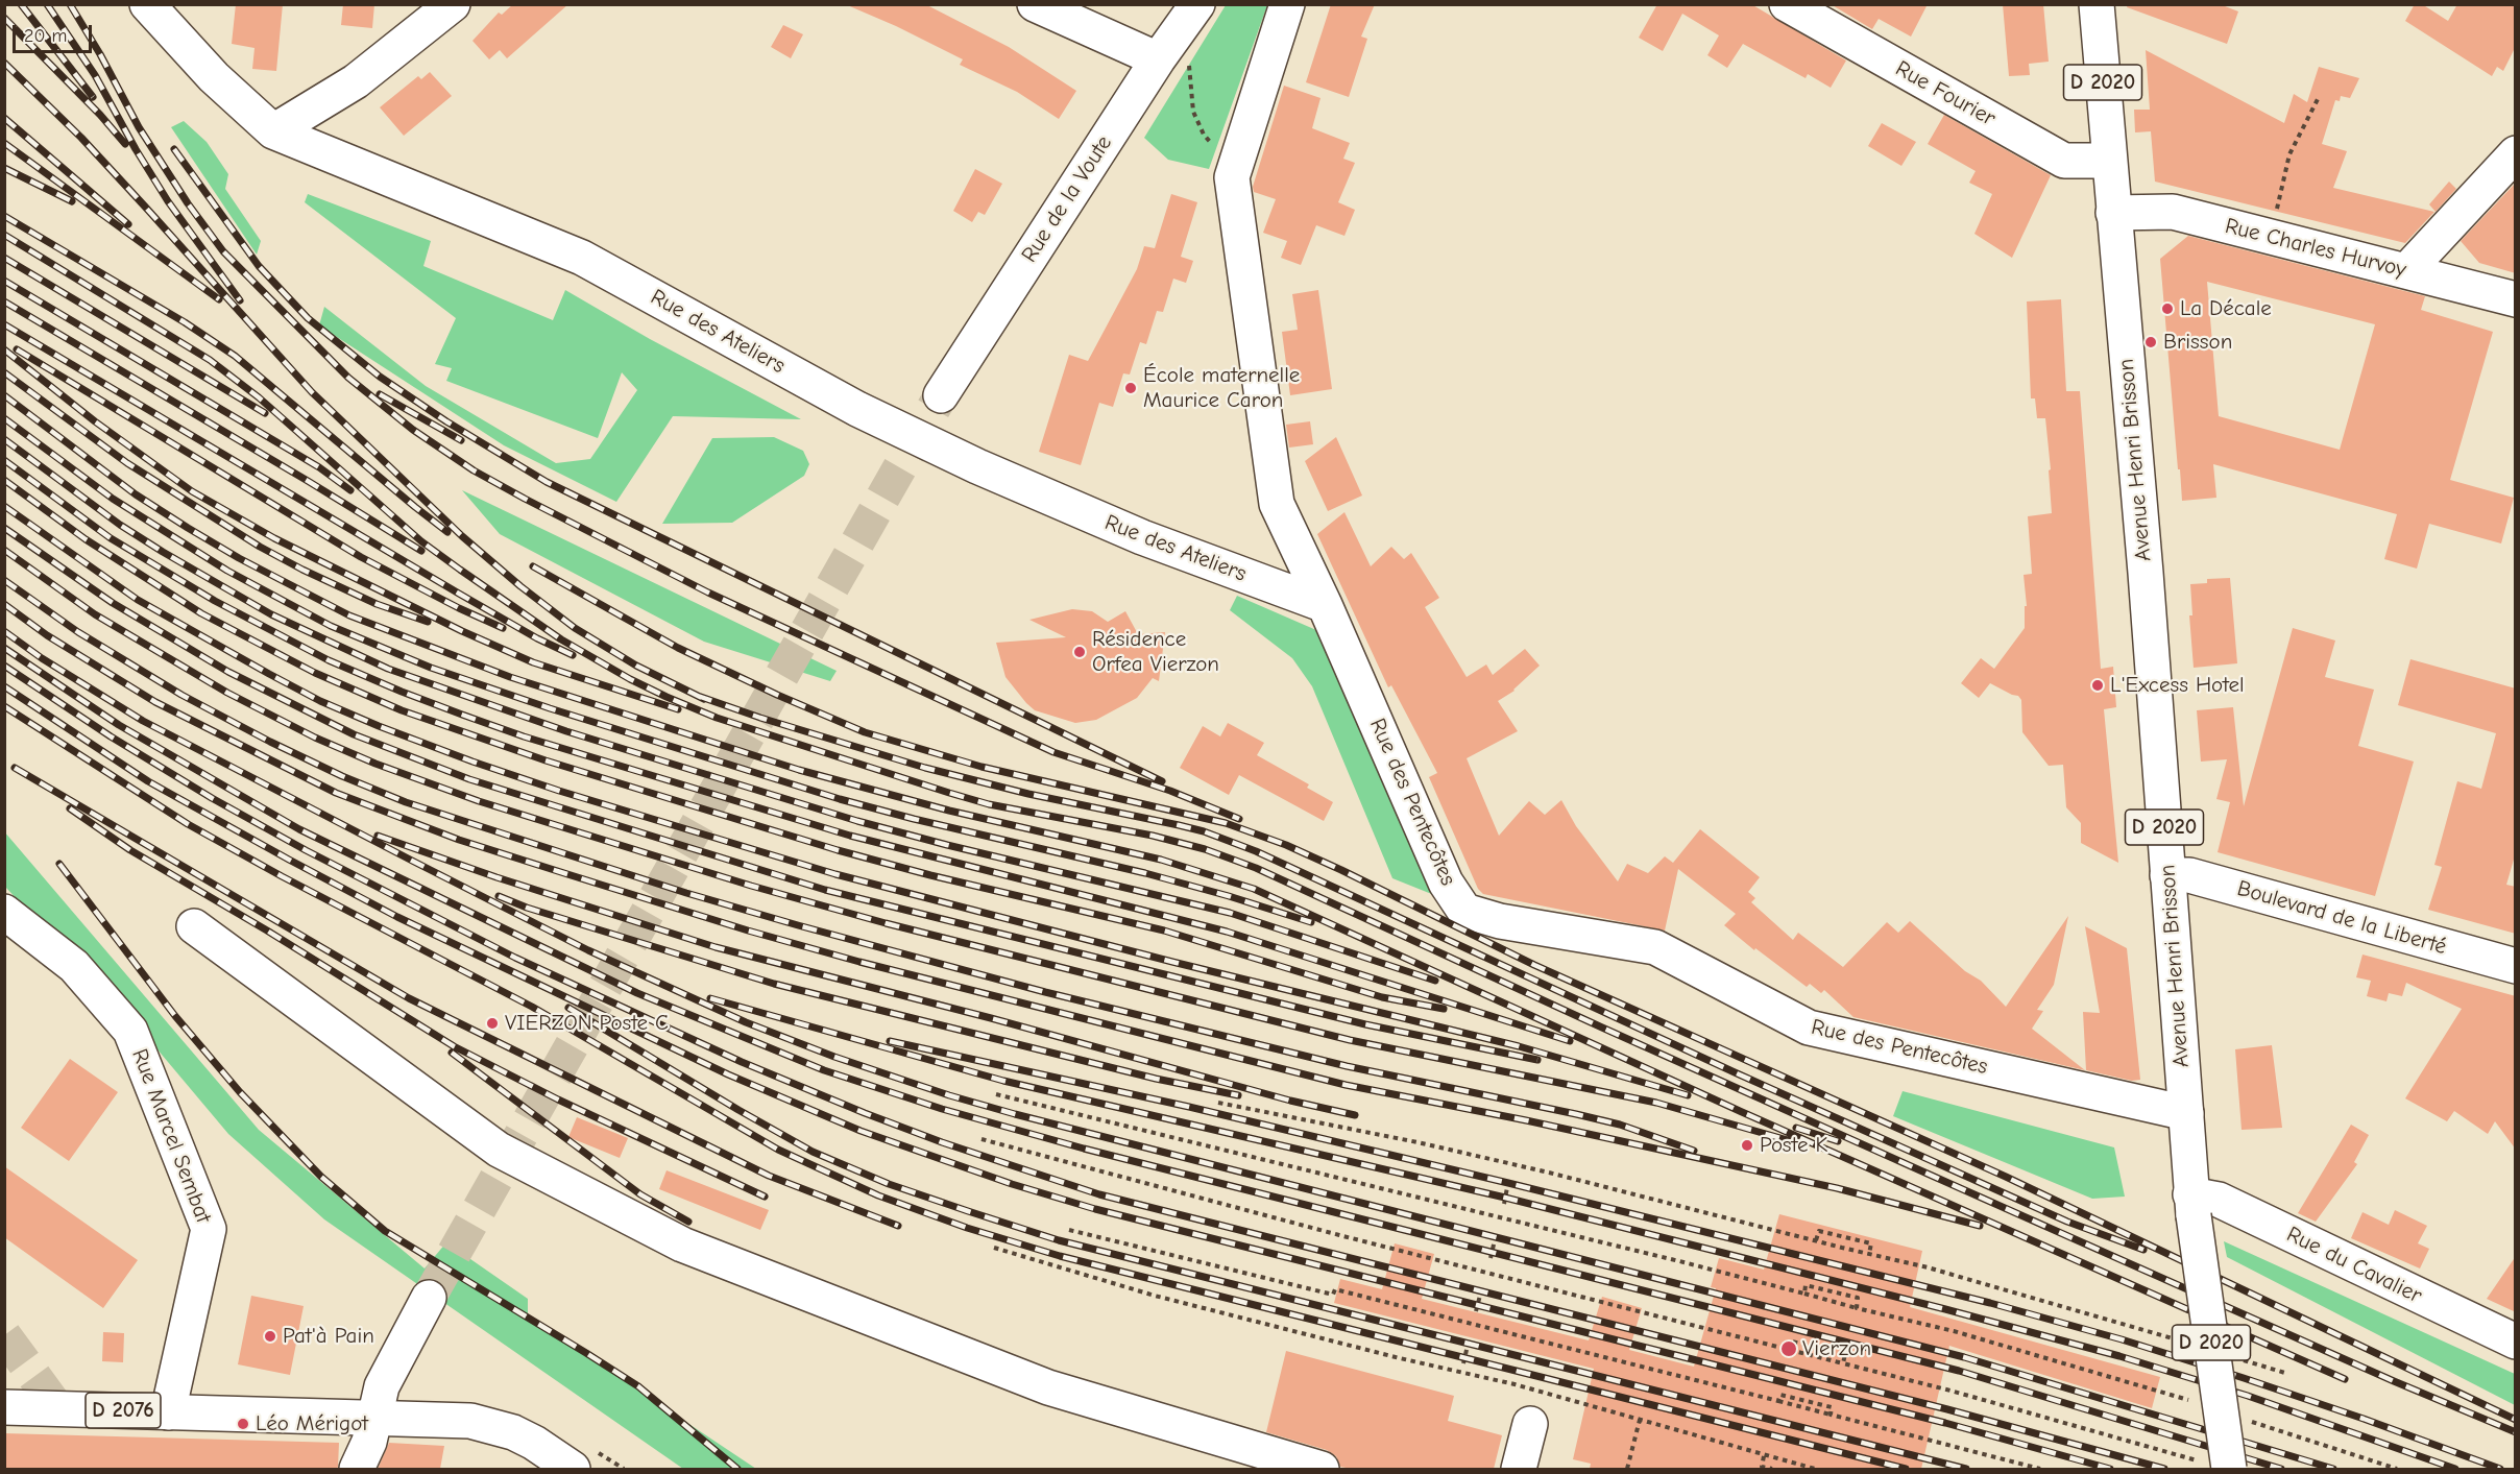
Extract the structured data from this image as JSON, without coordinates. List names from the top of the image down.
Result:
{
  "streets": {
    "street": [
      "D 2020",
      "Rue Fourier",
      "Rue de la Voute",
      "Rue Charles Hurvoy",
      "Rue des Ateliers",
      "Avenue Henri Brisson",
      "Rue des Pentecôtes",
      "Boulevard de la Liberté",
      "Rue Marcel Sembat",
      "Rue du Cavalier",
      "D 2076"
    ]
  },
  "crossings": [
    ["D 2020", "Rue Fourier"],
    ["D 2020", "Avenue Henri Brisson"],
    ["Rue Fourier", "Avenue Henri Brisson"],
    ["Rue Charles Hurvoy", "Avenue Henri Brisson"],
    ["Rue des Ateliers", "Rue des Pentecôtes"],
    ["Avenue Henri Brisson", "Rue des Pentecôtes"],
    ["Avenue Henri Brisson", "Boulevard de la Liberté"],
    ["Avenue Henri Brisson", "Rue du Cavalier"],
    ["Rue Marcel Sembat", "D 2076"]
  ],
  "places": [
    "La Décale",
    "Brisson",
    "École maternelle Maurice Caron",
    "Résidence Orfea Vierzon",
    "L'Excess Hotel",
    "VIERZON Poste C",
    "Poste K",
    "Pat'à Pain",
    "Vierzon",
    "Léo Mérigot"
  ],
  "scale_bar": "20 m"
}
